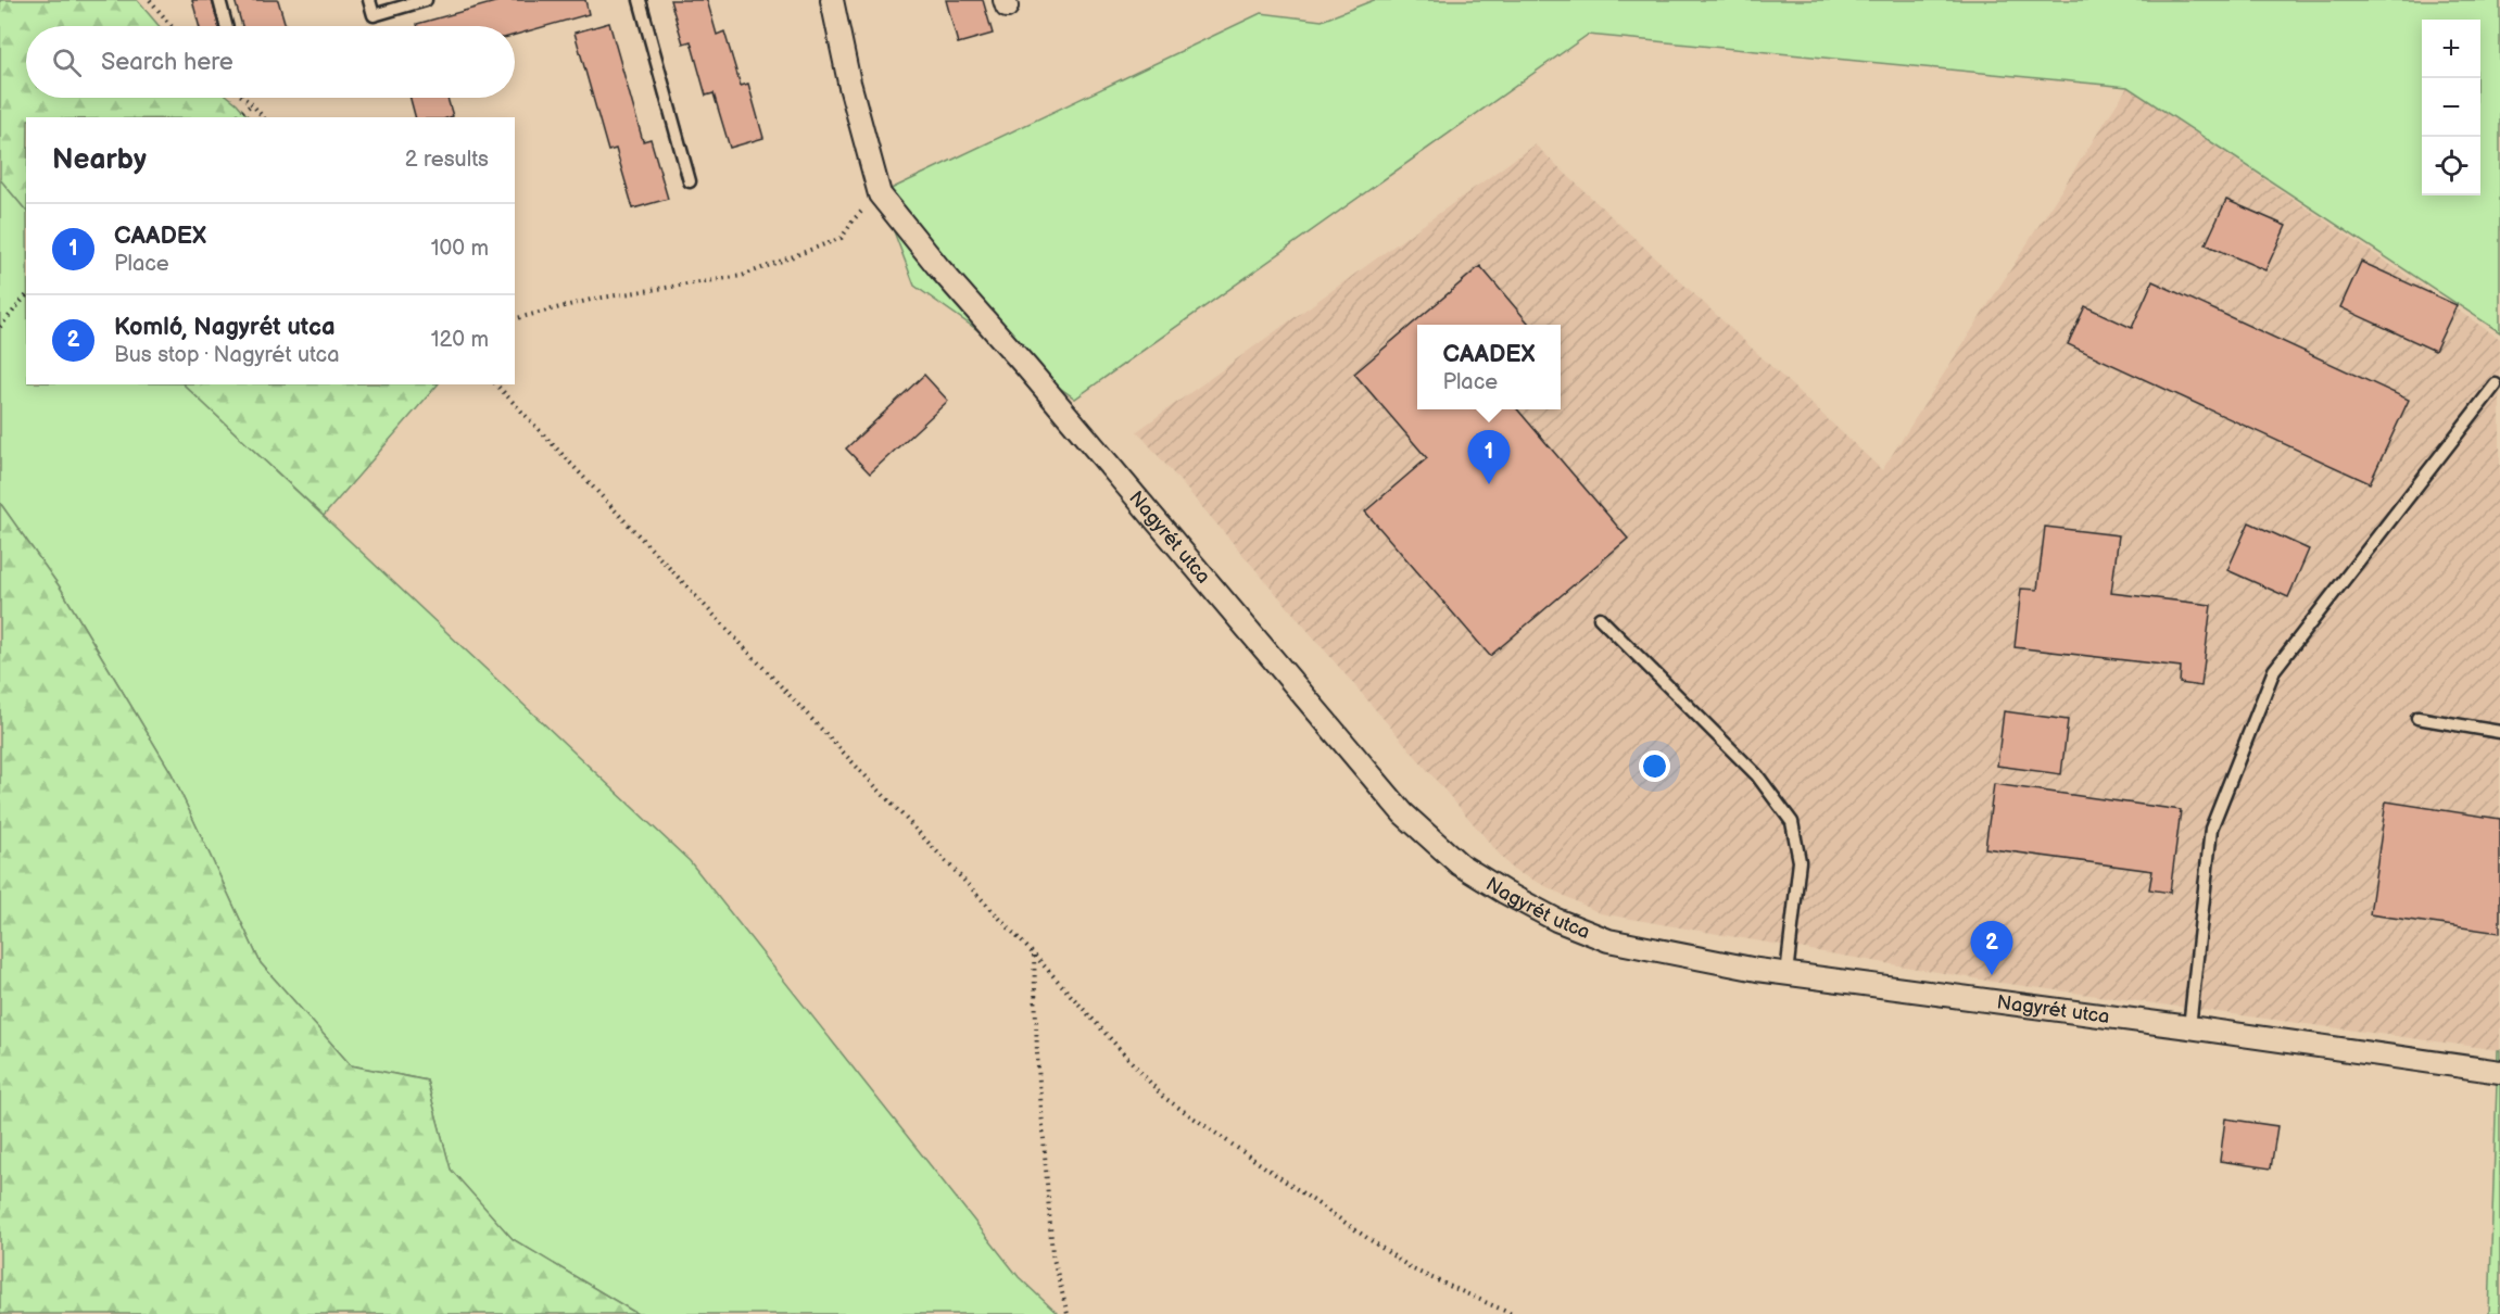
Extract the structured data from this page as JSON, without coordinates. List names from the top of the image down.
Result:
{
  "streets": {
    "street": ["Nagyrét utca"]
  },
  "page": {
    "map_buttons": ["+", "−"],
    "search": "Search here",
    "heading": ["Nearby", "2 results"],
    "list": [
      {
        "mark": "1",
        "name": "CAADEX",
        "note": "Place",
        "value": "100 m"
      },
      {
        "mark": "2",
        "name": "Komló, Nagyrét utca",
        "note": "Bus stop · Nagyrét utca",
        "value": "120 m"
      }
    ],
    "popup": ["CAADEX", "Place"],
    "pins": ["1", "2"]
  }
}
